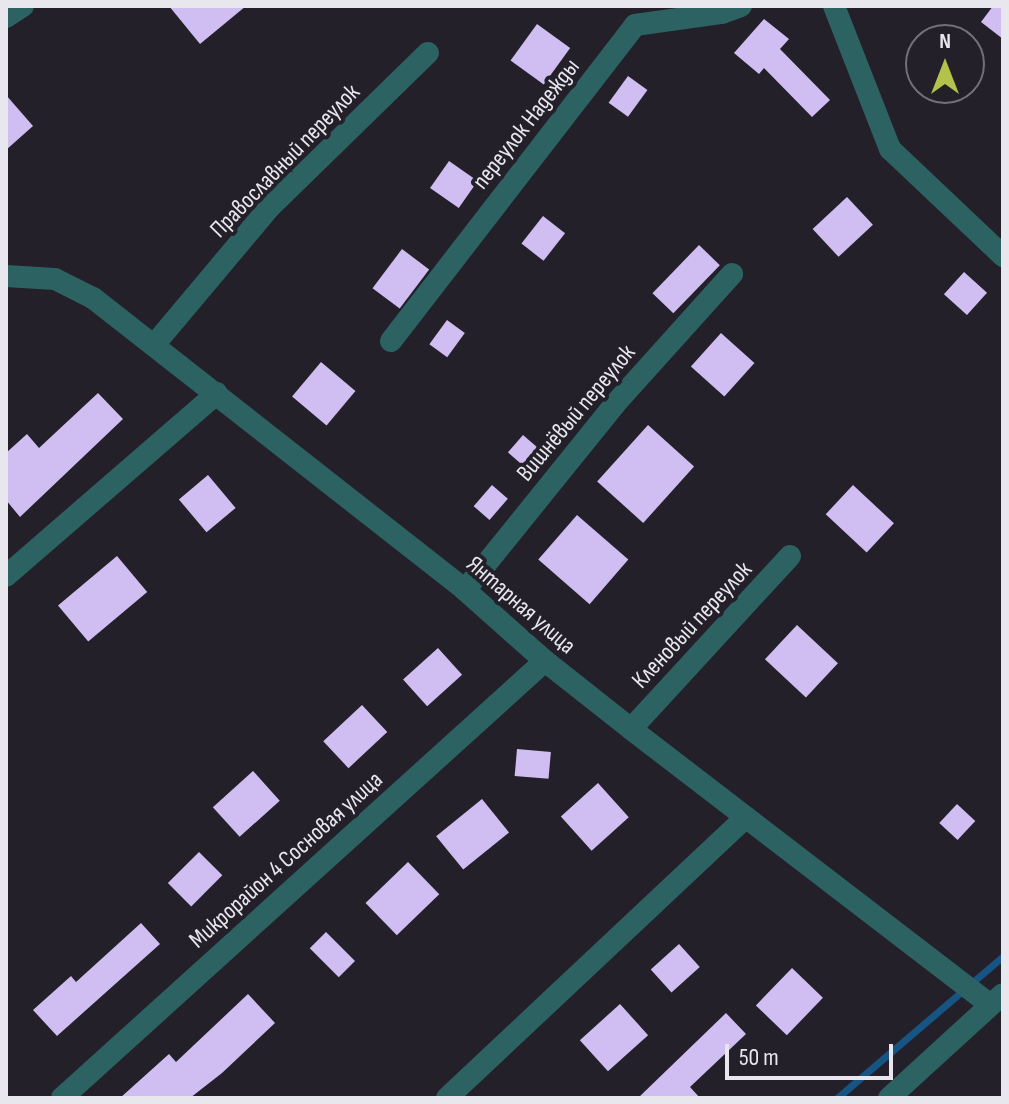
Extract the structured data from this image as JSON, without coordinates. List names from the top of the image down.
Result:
{
  "streets": {
    "street": [
      "переулок Надежды",
      "Православный переулок",
      "Вишнёвый переулок",
      "Янтарная улица",
      "Кленовый переулок",
      "Микрорайон 4 Сосновая улица"
    ]
  },
  "crossings": [
    ["Православный переулок", "Янтарная улица"],
    ["Вишнёвый переулок", "Янтарная улица"],
    ["Янтарная улица", "Кленовый переулок"],
    ["Янтарная улица", "Микрорайон 4 Сосновая улица"]
  ],
  "scale_bar": "50 m",
  "north": "top"
}
